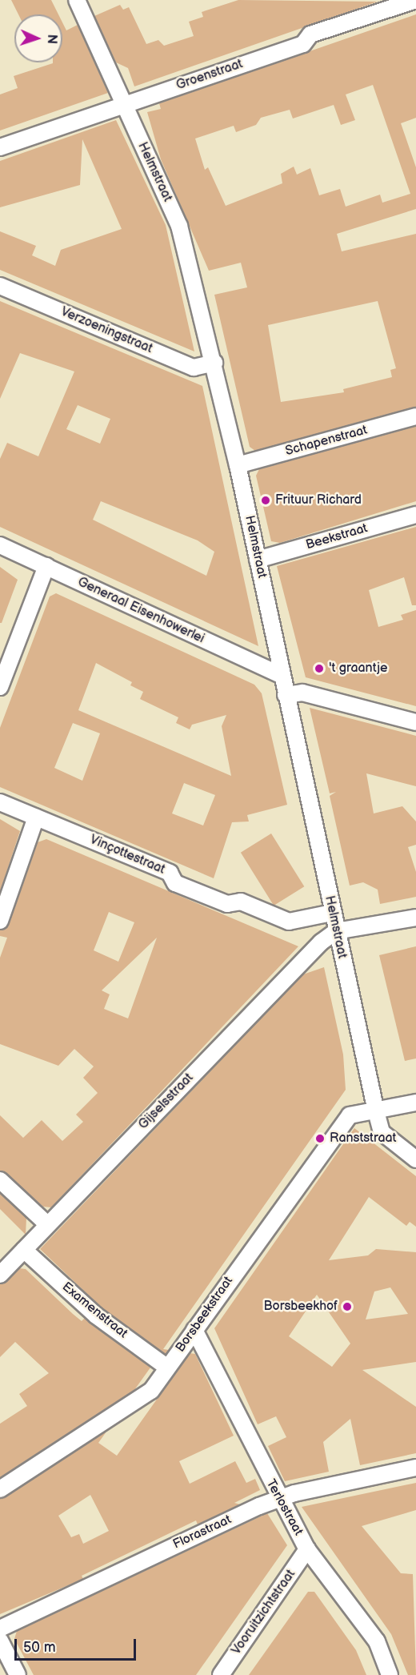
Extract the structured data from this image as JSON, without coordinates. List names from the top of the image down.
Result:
{
  "streets": {
    "street": [
      "Groenstraat",
      "Helmstraat",
      "Verzoeningstraat",
      "Schapenstraat",
      "Beekstraat",
      "Generaal Eisenhowerlei",
      "Vinçottestraat",
      "Gijselsstraat",
      "Examenstraat",
      "Borsbeekstraat",
      "Terlostraat",
      "Florastraat",
      "Vooruitzichtstraat"
    ]
  },
  "crossings": [
    ["Groenstraat", "Helmstraat"],
    ["Helmstraat", "Verzoeningstraat"],
    ["Helmstraat", "Schapenstraat"],
    ["Helmstraat", "Beekstraat"],
    ["Helmstraat", "Generaal Eisenhowerlei"],
    ["Helmstraat", "Vinçottestraat"],
    ["Helmstraat", "Gijselsstraat"],
    ["Helmstraat", "Borsbeekstraat"],
    ["Gijselsstraat", "Examenstraat"],
    ["Examenstraat", "Borsbeekstraat"],
    ["Borsbeekstraat", "Terlostraat"],
    ["Terlostraat", "Florastraat"],
    ["Terlostraat", "Vooruitzichtstraat"]
  ],
  "places": [
    "Frituur Richard",
    "'t graantje",
    "Ranststraat",
    "Borsbeekhof"
  ],
  "scale_bar": "50 m",
  "north": "right"
}
